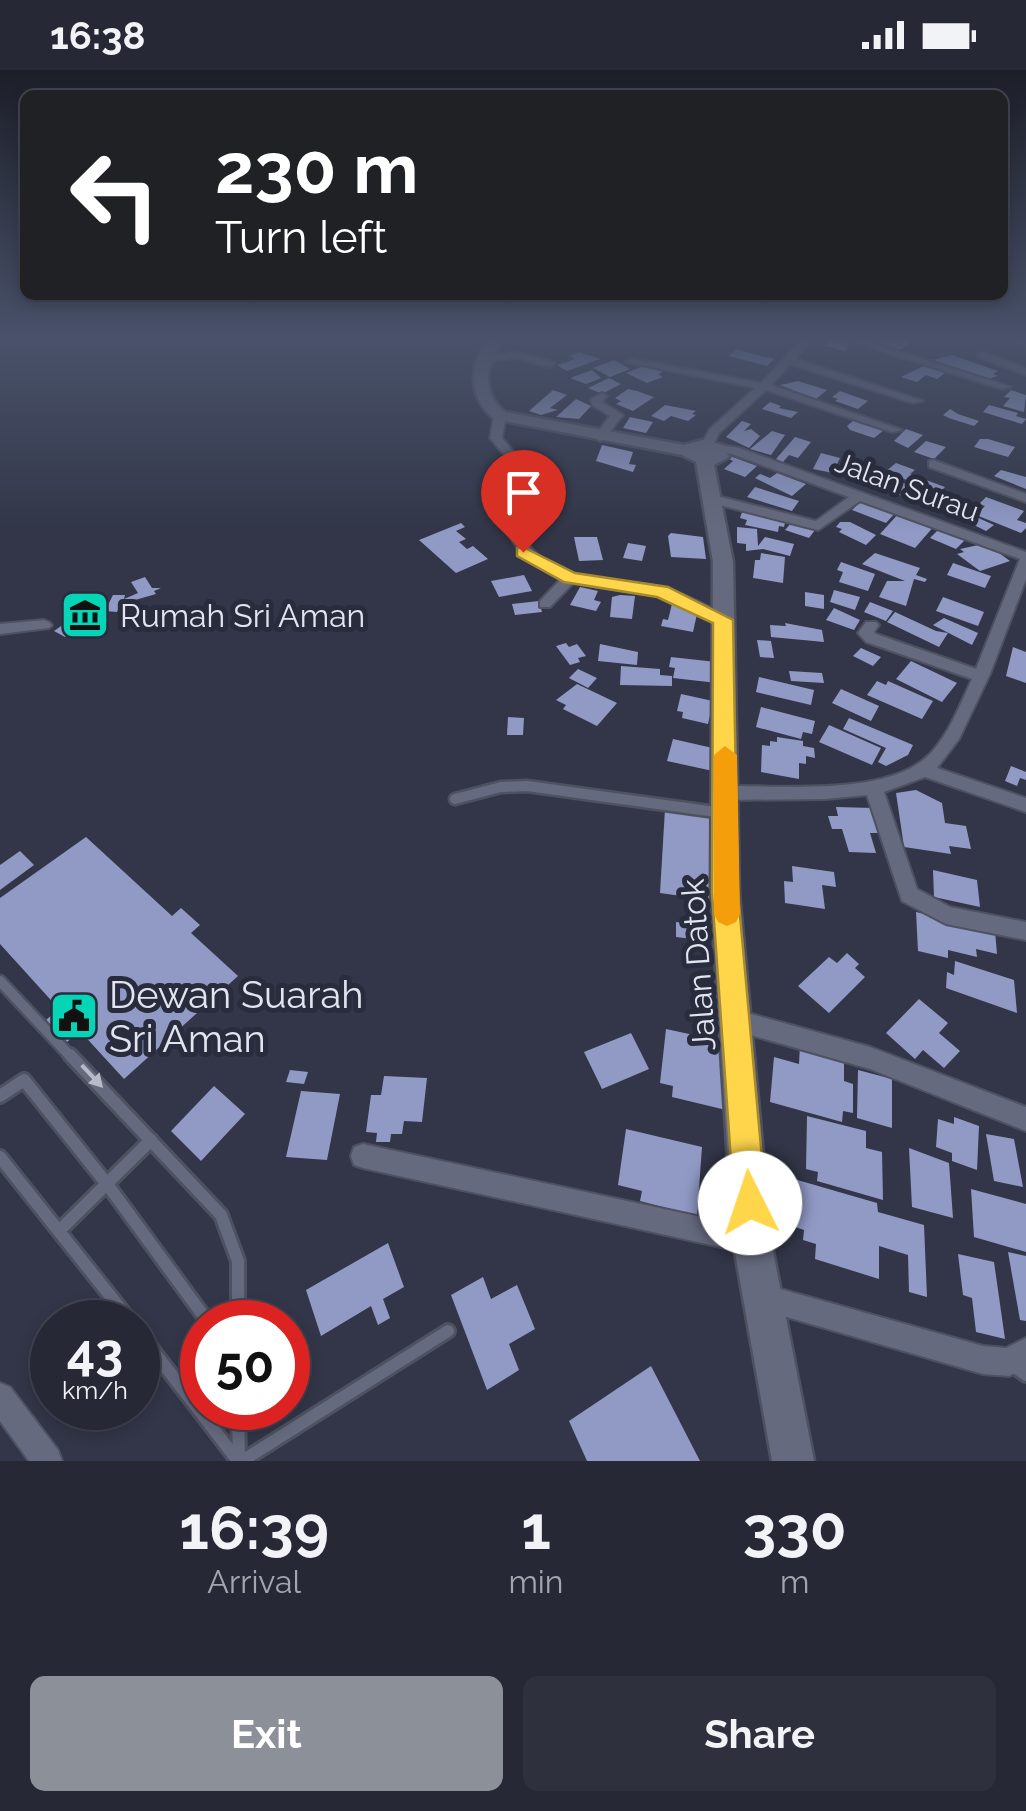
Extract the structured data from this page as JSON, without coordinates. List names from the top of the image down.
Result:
{
  "streets": {
    "main road": ["Jalan Datok"],
    "street": ["Jalan Surau"]
  },
  "crossings": [
    ["Jalan Surau", "Jalan Datok"]
  ],
  "places": {
    "museum": ["Rumah Sri Aman"],
    "public building": ["Dewan Suarah Sri Aman"]
  },
  "page": {
    "status": "16:38",
    "turn": ["230 m", "Turn left"],
    "speed": "43 km/h",
    "limit": "50",
    "eta": [
      "16:39",
      "Arrival",
      "1",
      "min",
      "330",
      "m"
    ],
    "buttons": ["Exit", "Share"]
  }
}
